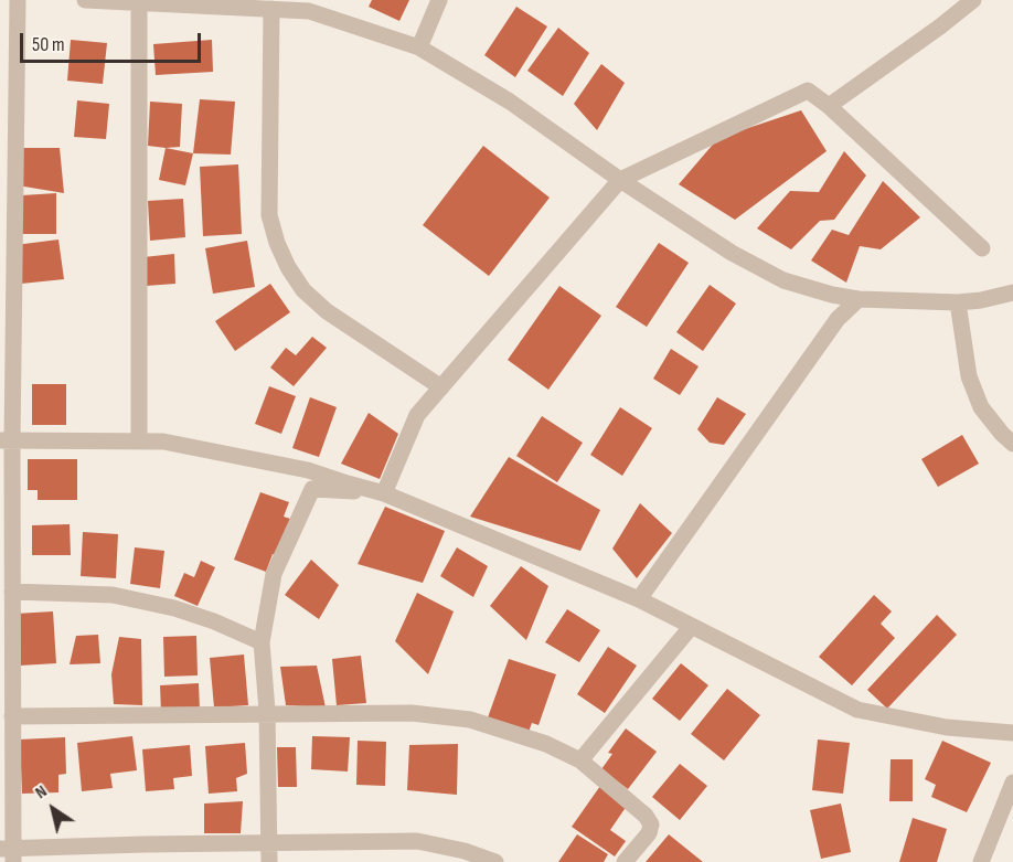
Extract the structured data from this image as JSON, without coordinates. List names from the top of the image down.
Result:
{
  "scale_bar": "50 m",
  "north": "top left"
}
